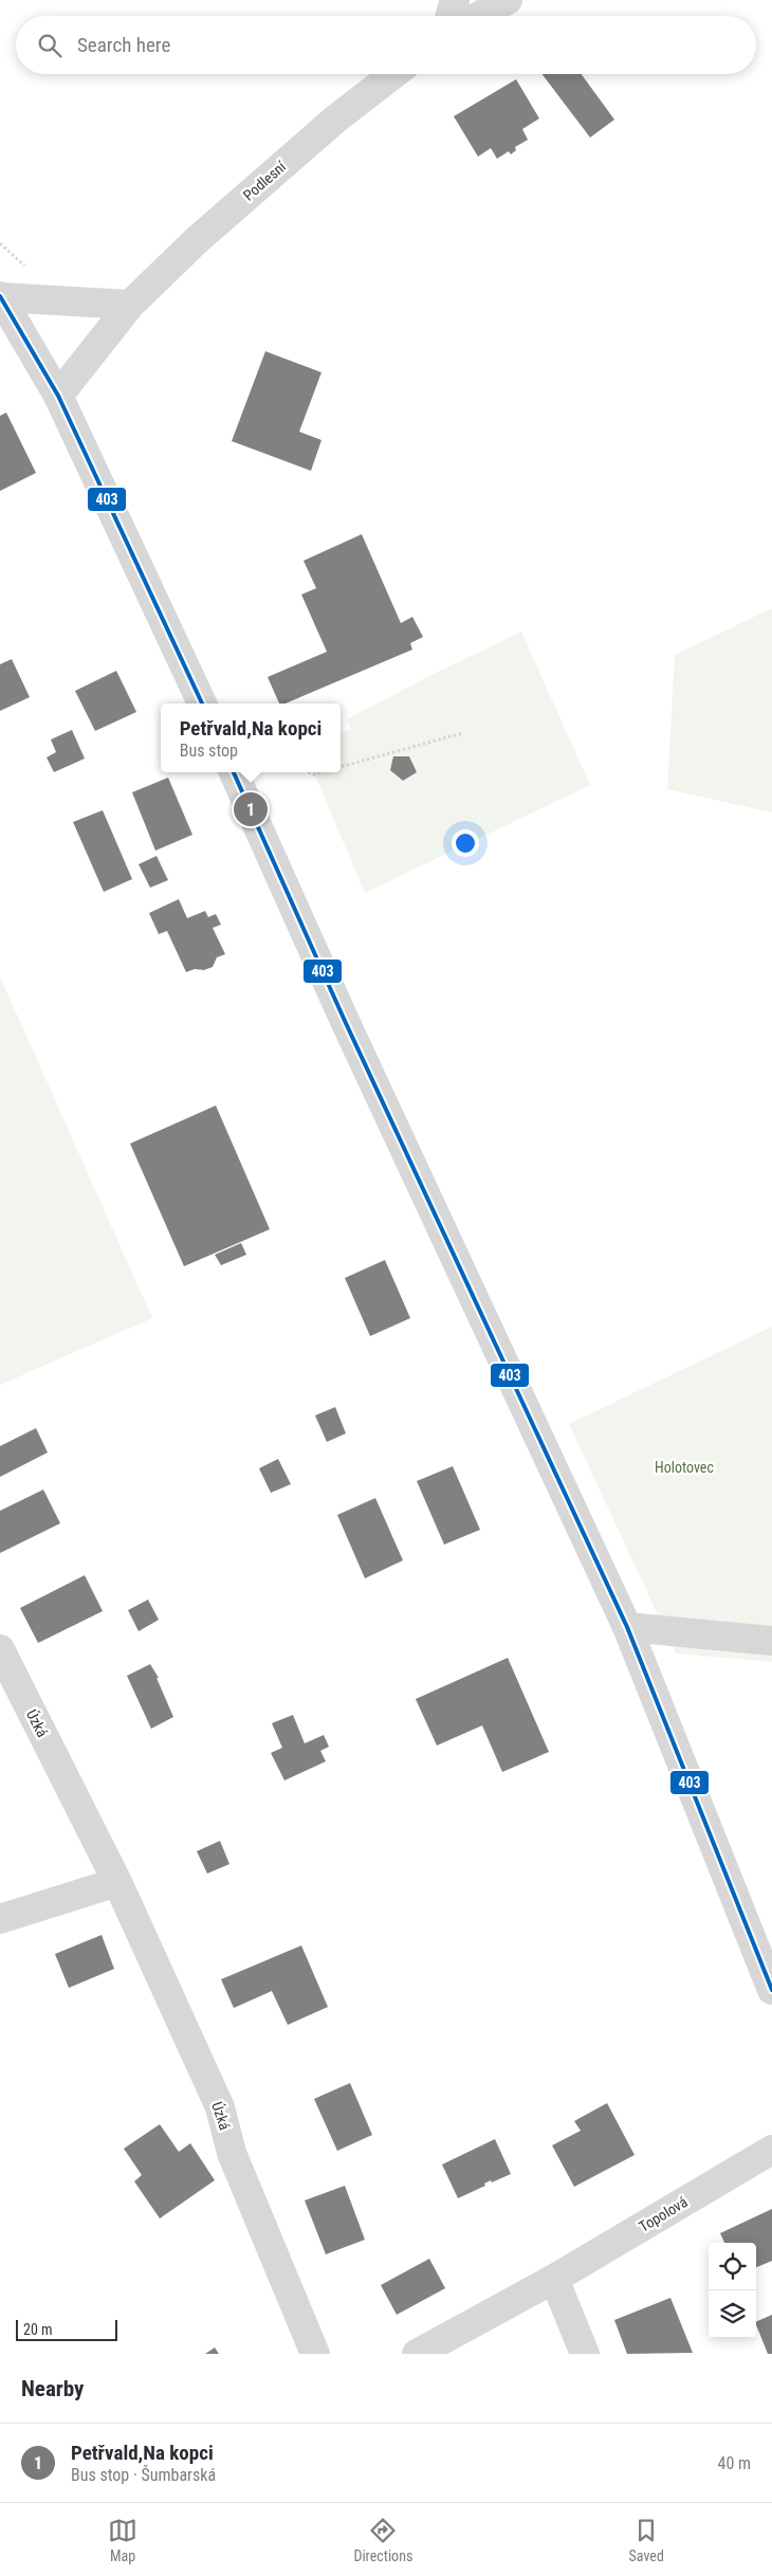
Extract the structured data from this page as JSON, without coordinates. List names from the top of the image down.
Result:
{
  "streets": {
    "street": ["Podlesní", "Úzká", "Topolová"]
  },
  "parks": ["Holotovec"],
  "lines": ["transit line 403"],
  "scale_bar": "20 m",
  "page": {
    "search": "Search here",
    "popup": ["Petřvald,Na kopci", "Bus stop"],
    "pins": "1",
    "scale": "20 m",
    "heading": "Nearby",
    "list": [
      {
        "mark": "1",
        "name": "Petřvald,Na kopci",
        "note": "Bus stop · Šumbarská",
        "value": "40 m"
      }
    ],
    "nav": ["Map", "Directions", "Saved"]
  }
}
